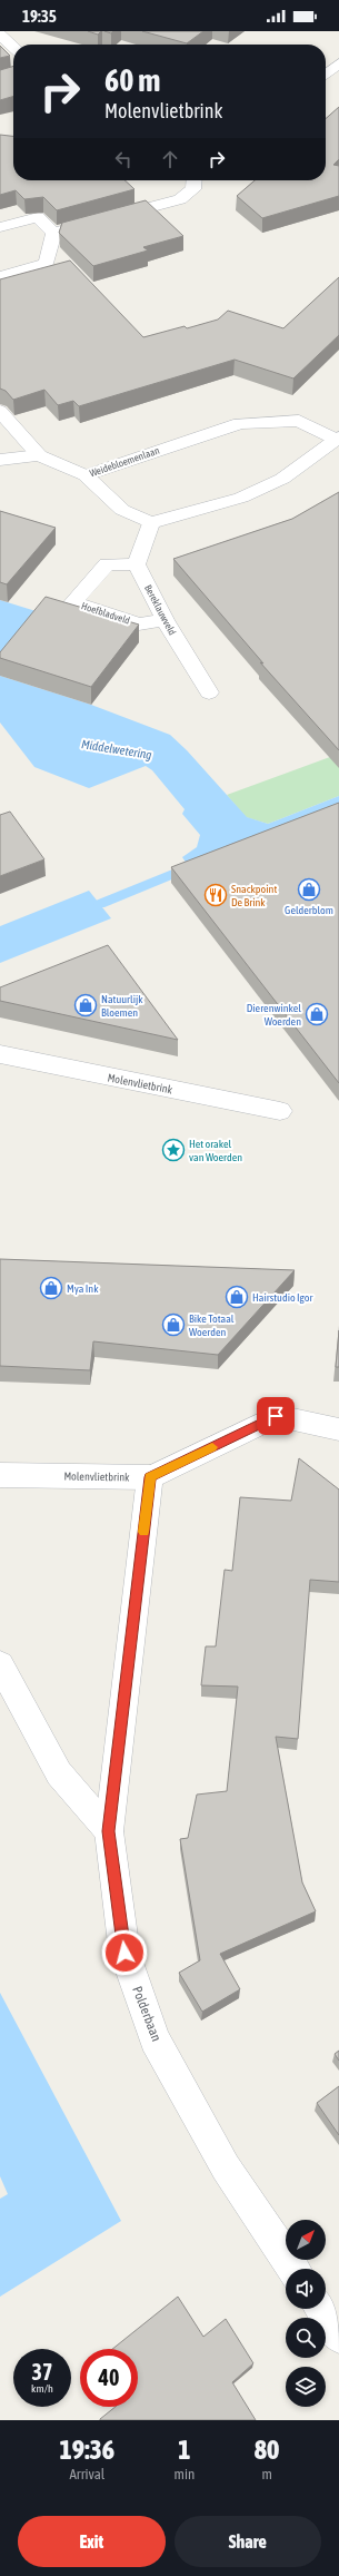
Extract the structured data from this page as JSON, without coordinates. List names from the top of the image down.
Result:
{
  "streets": {
    "street": [
      "Weidebloemenlaan",
      "Bereklauwveld",
      "Hoefbladveld",
      "Molenvlietbrink",
      "Polderbaan"
    ]
  },
  "crossings": [
    ["Bereklauwveld", "Hoefbladveld"],
    ["Molenvlietbrink", "Polderbaan"]
  ],
  "water": ["Middelwetering"],
  "places": {
    "shop": [
      "Gelderblom",
      "Natuurlijk Bloemen",
      "Dierenwinkel Woerden",
      "Mya Ink",
      "Hairstudio Igor",
      "Bike Totaal Woerden"
    ],
    "restaurant": ["Snackpoint De Brink"],
    "place": ["Het orakel van Woerden"]
  },
  "north": "top right",
  "page": {
    "status": "19:35",
    "turn": ["60 m", "Molenvlietbrink"],
    "speed": "37 km/h",
    "limit": "40",
    "eta": [
      "19:36",
      "Arrival",
      "1",
      "min",
      "80",
      "m"
    ],
    "buttons": ["Exit", "Share"]
  }
}
